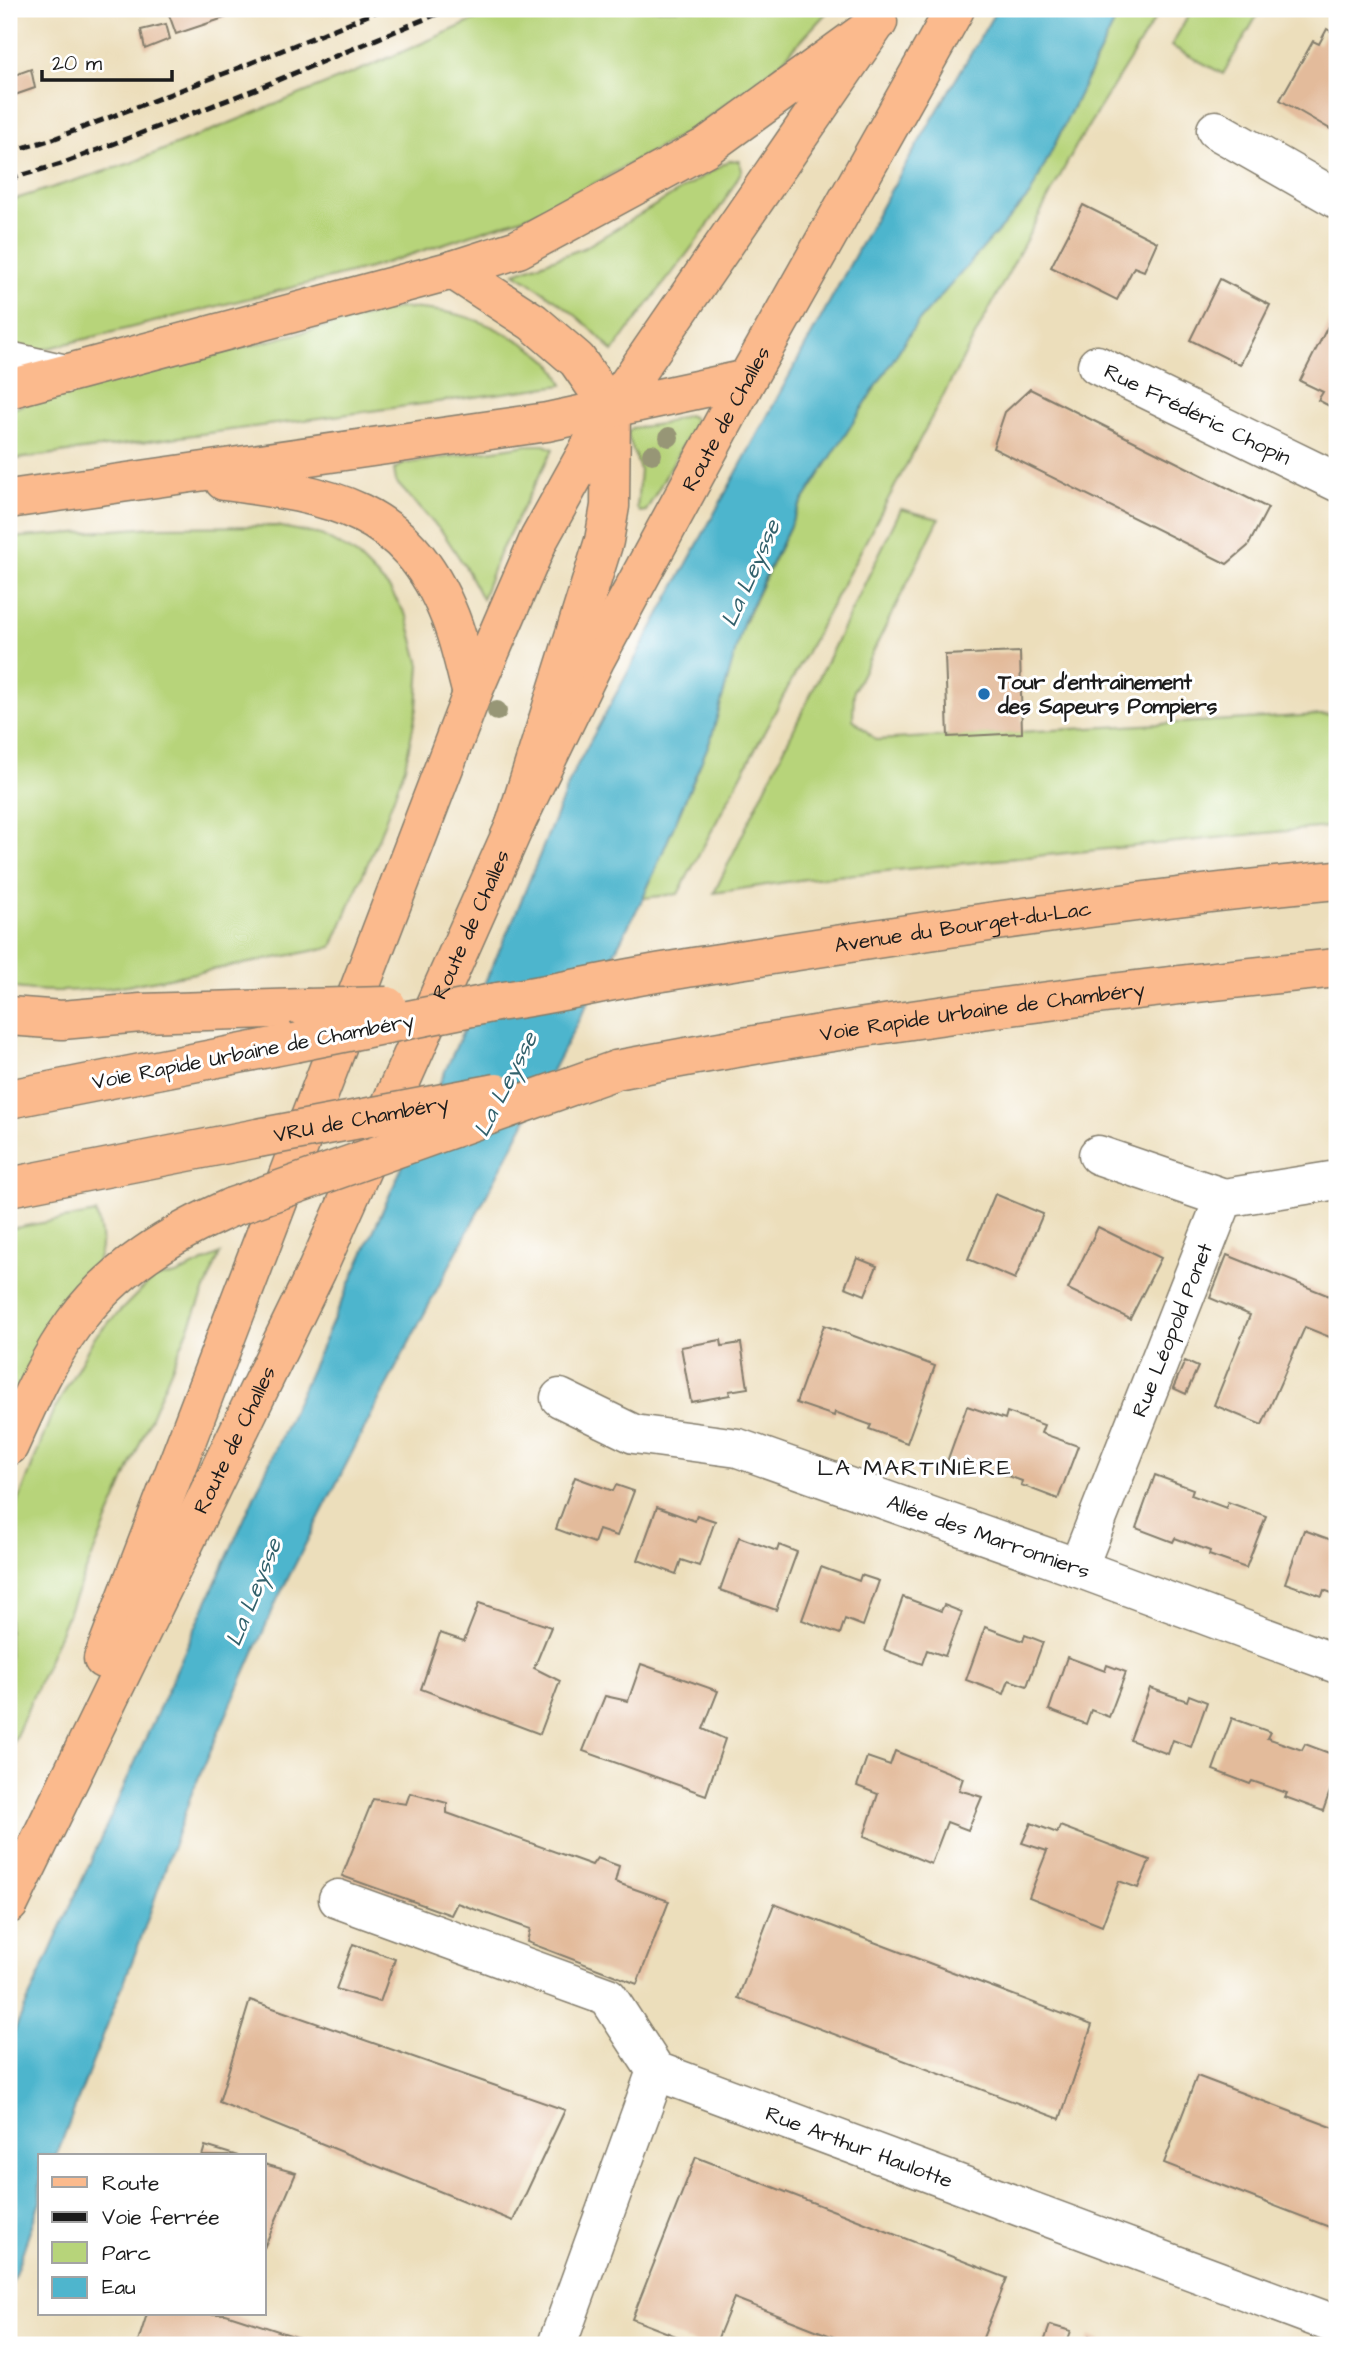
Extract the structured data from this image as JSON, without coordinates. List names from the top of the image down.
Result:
{
  "streets": {
    "main road": [
      "Route de Challes",
      "Avenue du Bourget-du-Lac",
      "Voie Rapide Urbaine de Chambéry",
      "VRU de Chambéry"
    ],
    "street": [
      "Rue Frédéric Chopin",
      "Rue Léopold Ponet",
      "Allée des Marronniers",
      "Rue Arthur Haulotte"
    ]
  },
  "crossings": [
    ["Avenue du Bourget-du-Lac", "Voie Rapide Urbaine de Chambéry"],
    ["Voie Rapide Urbaine de Chambéry", "VRU de Chambéry"],
    ["Rue Léopold Ponet", "Allée des Marronniers"]
  ],
  "districts": ["LA MARTINIÈRE"],
  "water": ["La Leysse"],
  "places": ["Tour d'entrainement des Sapeurs Pompiers"],
  "legend": [
    "Route",
    "Voie ferrée",
    "Parc",
    "Eau"
  ],
  "scale_bar": "20 m"
}
